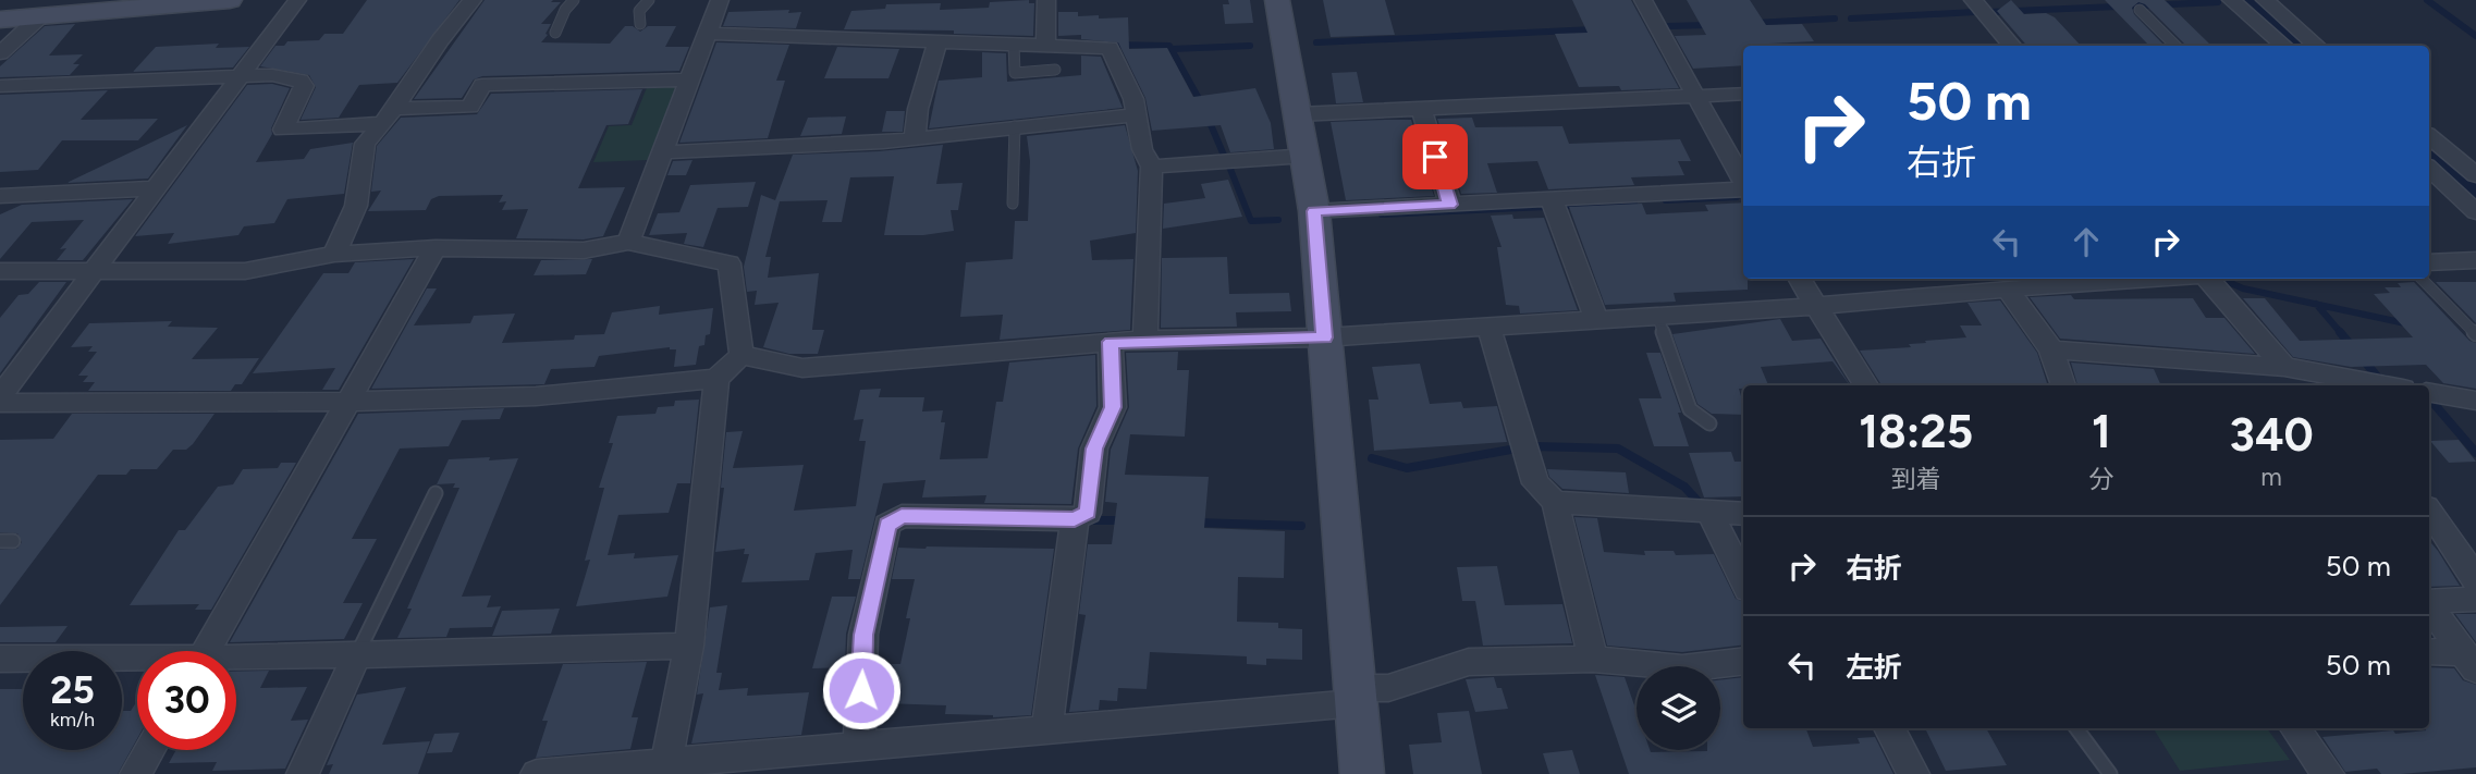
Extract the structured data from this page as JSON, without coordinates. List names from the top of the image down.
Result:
{
  "page": {
    "turn": ["50 m", "右折"],
    "eta": [
      "18:25",
      "到着",
      "1",
      "分",
      "340",
      "m"
    ],
    "list": [
      {
        "name": "右折",
        "value": "50 m"
      },
      {
        "name": "左折",
        "value": "50 m"
      }
    ],
    "speed": "25 km/h",
    "limit": "30"
  }
}
